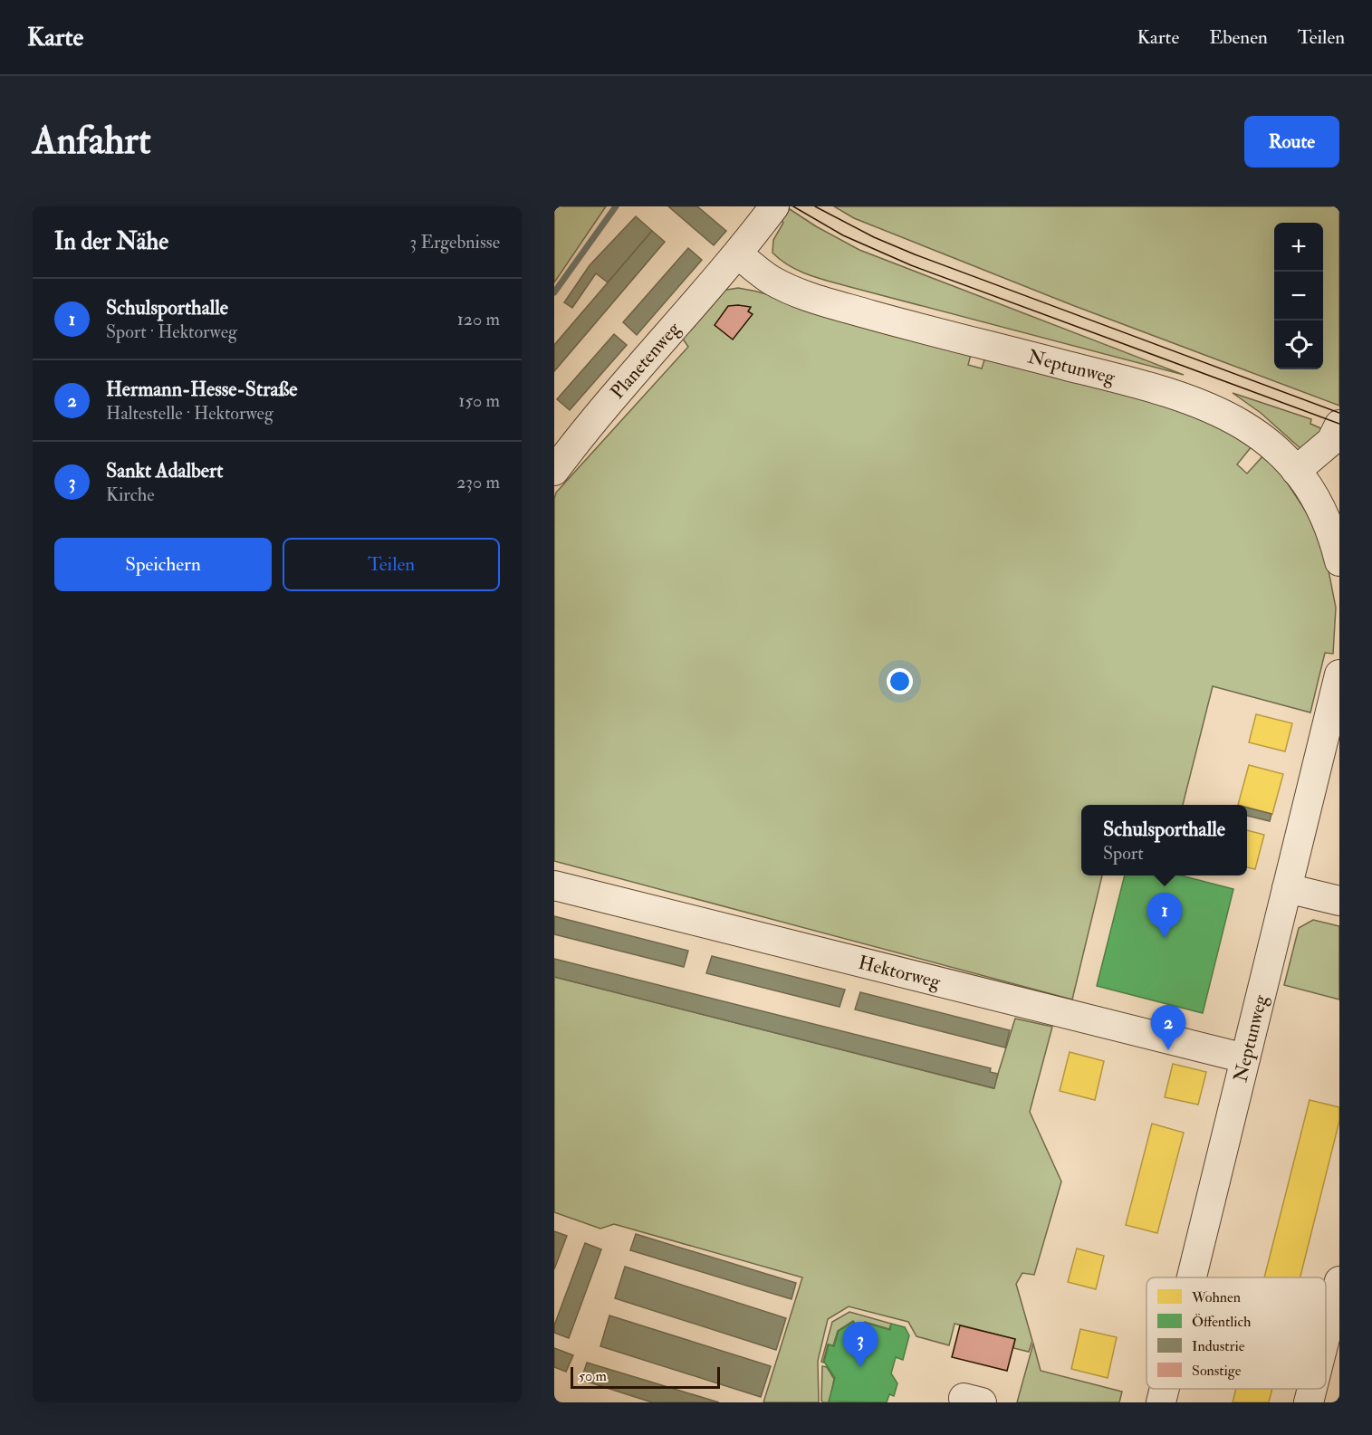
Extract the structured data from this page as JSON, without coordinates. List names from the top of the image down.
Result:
{
  "streets": {
    "street": ["Planetenweg", "Neptunweg", "Hektorweg"]
  },
  "crossings": [
    ["Planetenweg", "Neptunweg"],
    ["Neptunweg", "Hektorweg"]
  ],
  "legend": [
    "Wohnen",
    "Öffentlich",
    "Industrie",
    "Sonstige"
  ],
  "scale_bar": "50 m",
  "page": {
    "header": "Karte",
    "nav": ["Karte", "Ebenen", "Teilen"],
    "buttons": [
      "Route",
      ["Speichern", "Teilen"]
    ],
    "title": "Anfahrt",
    "heading": ["In der Nähe", "3 Ergebnisse"],
    "map_buttons": ["+", "−"],
    "list": [
      {
        "mark": "1",
        "name": "Schulsporthalle",
        "note": "Sport · Hektorweg",
        "value": "120 m"
      },
      {
        "mark": "2",
        "name": "Hermann-Hesse-Straße",
        "note": "Haltestelle · Hektorweg",
        "value": "150 m"
      },
      {
        "mark": "3",
        "name": "Sankt Adalbert",
        "note": "Kirche",
        "value": "230 m"
      }
    ],
    "popup": ["Schulsporthalle", "Sport"],
    "pins": ["1", "2", "3"],
    "scale": "50 m"
  }
}
